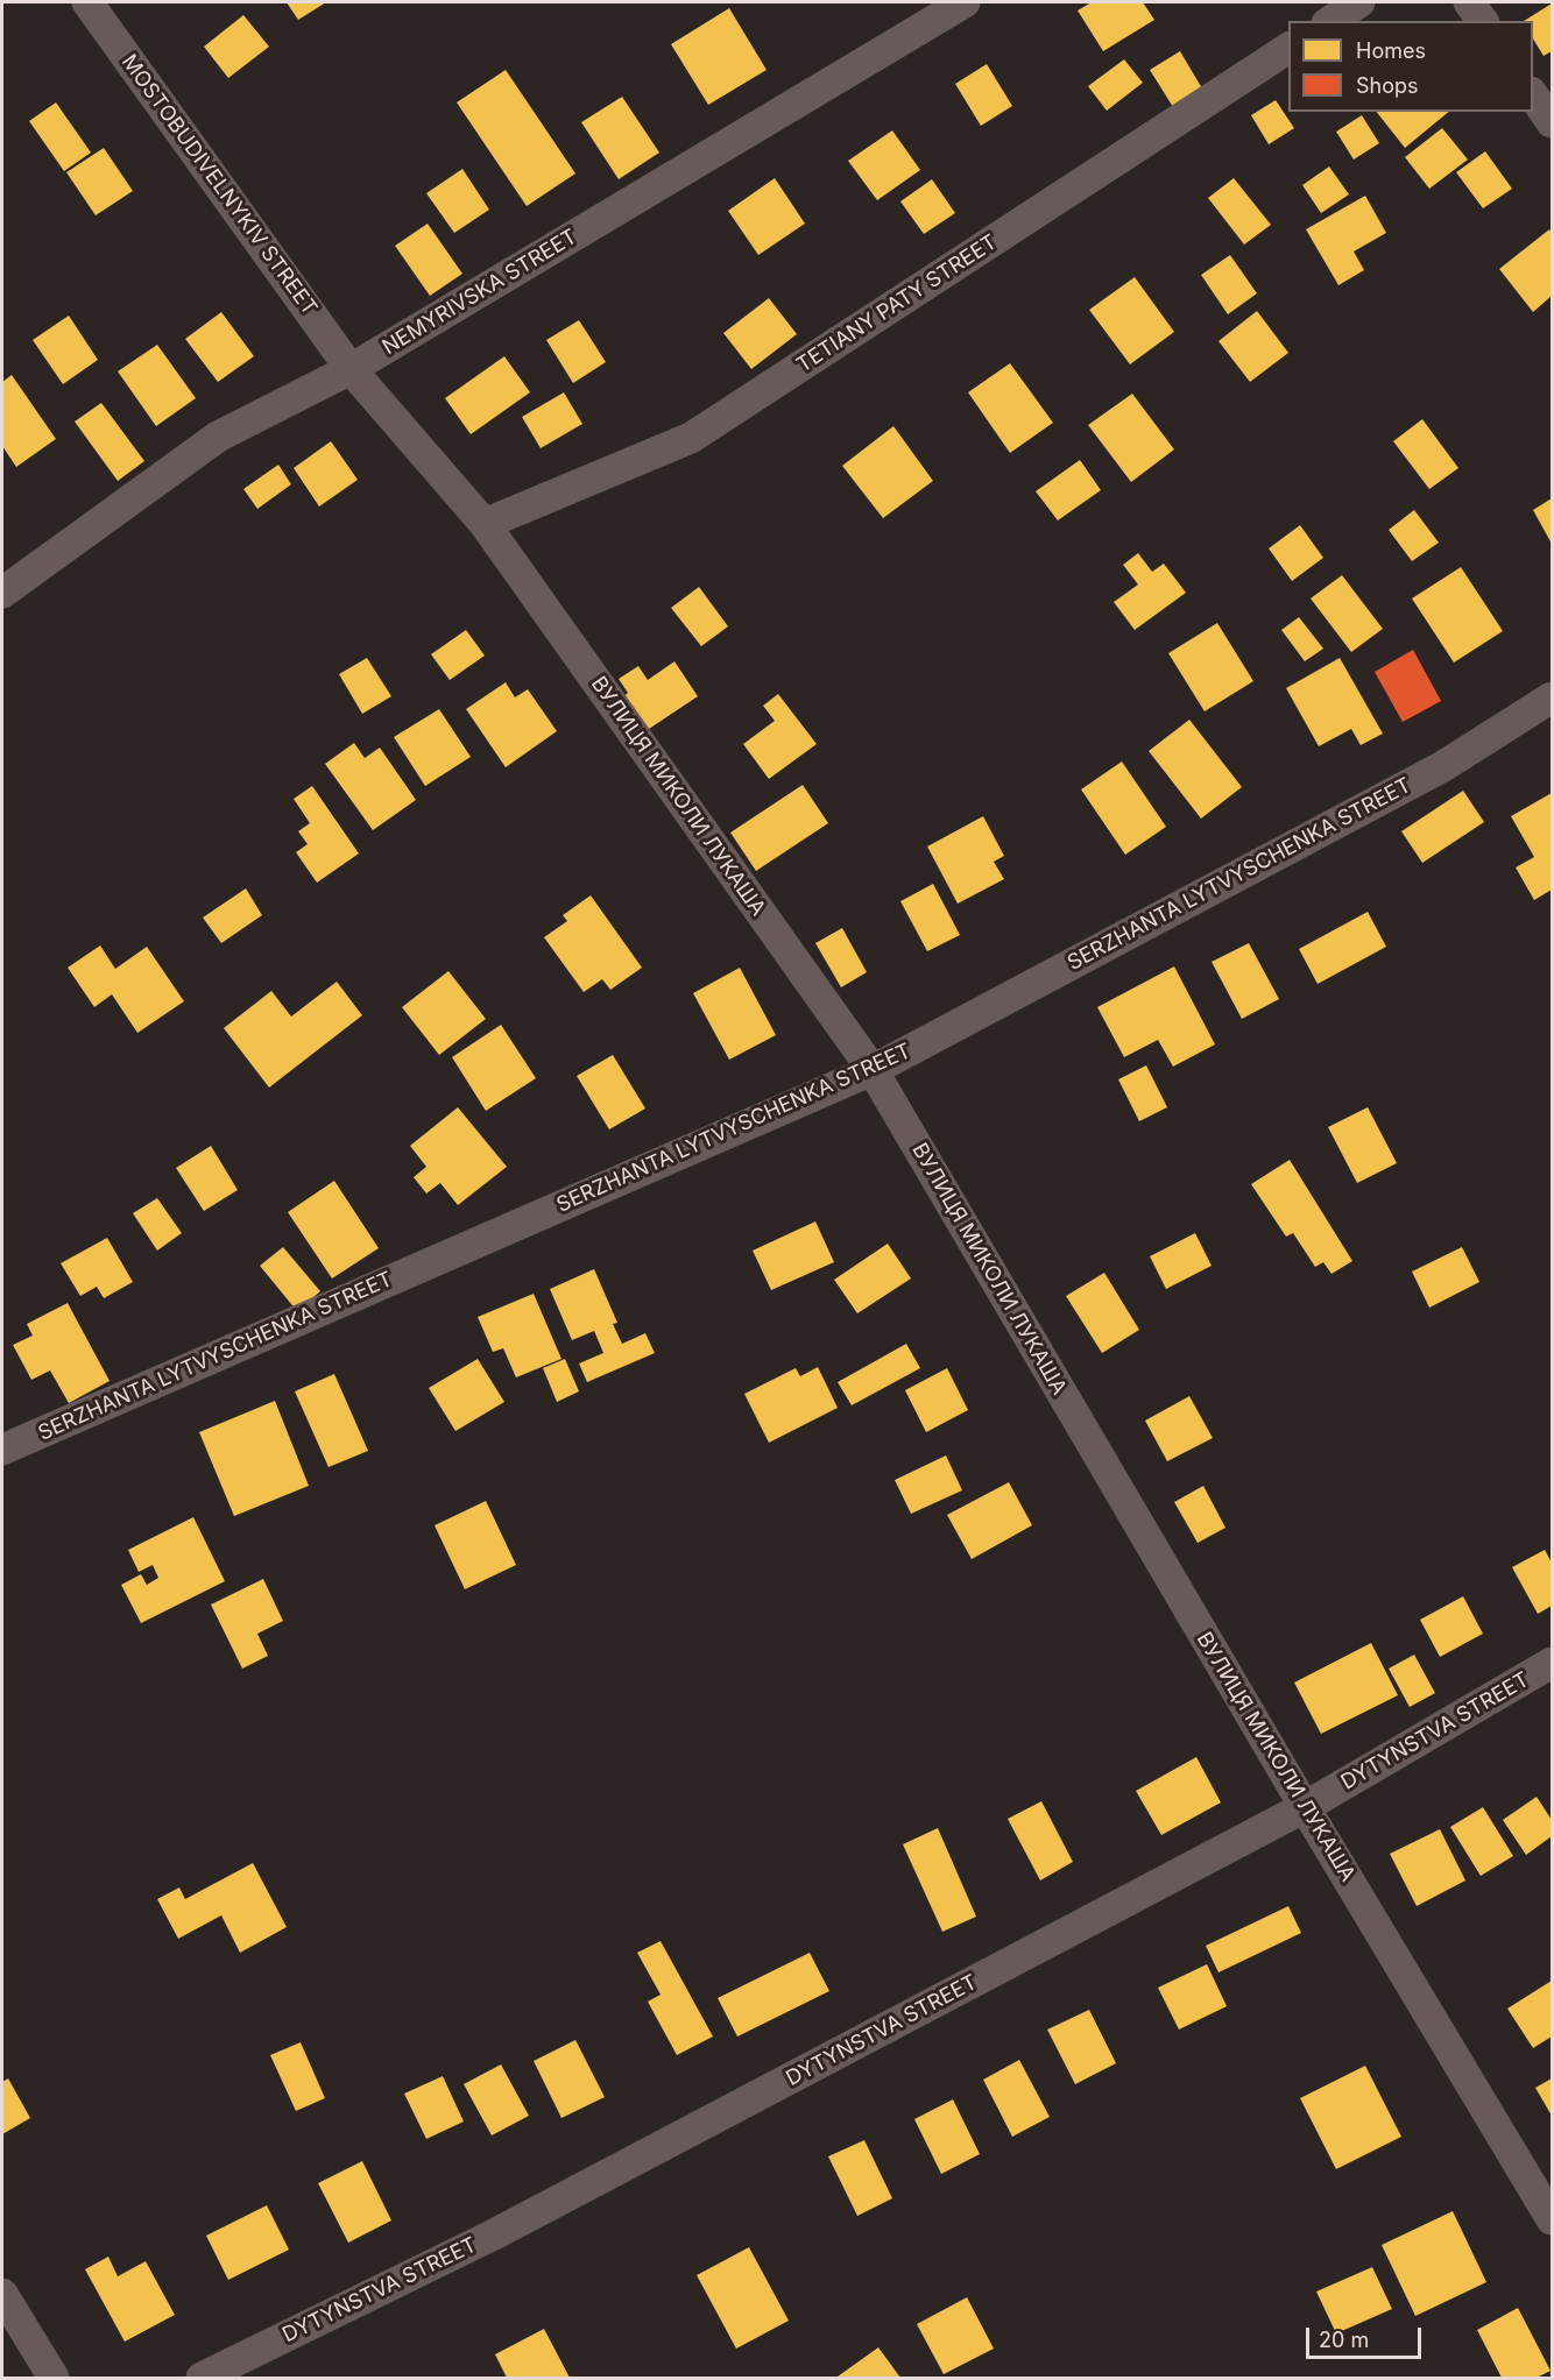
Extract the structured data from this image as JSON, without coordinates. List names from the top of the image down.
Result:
{
  "streets": {
    "street": [
      "MOSTOBUDIVELNYKIV STREET",
      "NEMYRIVSKA STREET",
      "TETIANY PATY STREET",
      "ВУЛИЦЯ МИКОЛИ ЛУКАША",
      "SERZHANTA LYTVYSCHENKA STREET",
      "DYTYNSTVA STREET"
    ]
  },
  "crossings": [
    ["MOSTOBUDIVELNYKIV STREET", "NEMYRIVSKA STREET"],
    ["MOSTOBUDIVELNYKIV STREET", "ВУЛИЦЯ МИКОЛИ ЛУКАША"],
    ["NEMYRIVSKA STREET", "ВУЛИЦЯ МИКОЛИ ЛУКАША"],
    ["TETIANY PATY STREET", "ВУЛИЦЯ МИКОЛИ ЛУКАША"],
    ["ВУЛИЦЯ МИКОЛИ ЛУКАША", "SERZHANTA LYTVYSCHENKA STREET"],
    ["ВУЛИЦЯ МИКОЛИ ЛУКАША", "DYTYNSTVA STREET"]
  ],
  "legend": ["Homes", "Shops"],
  "scale_bar": "20 m"
}
